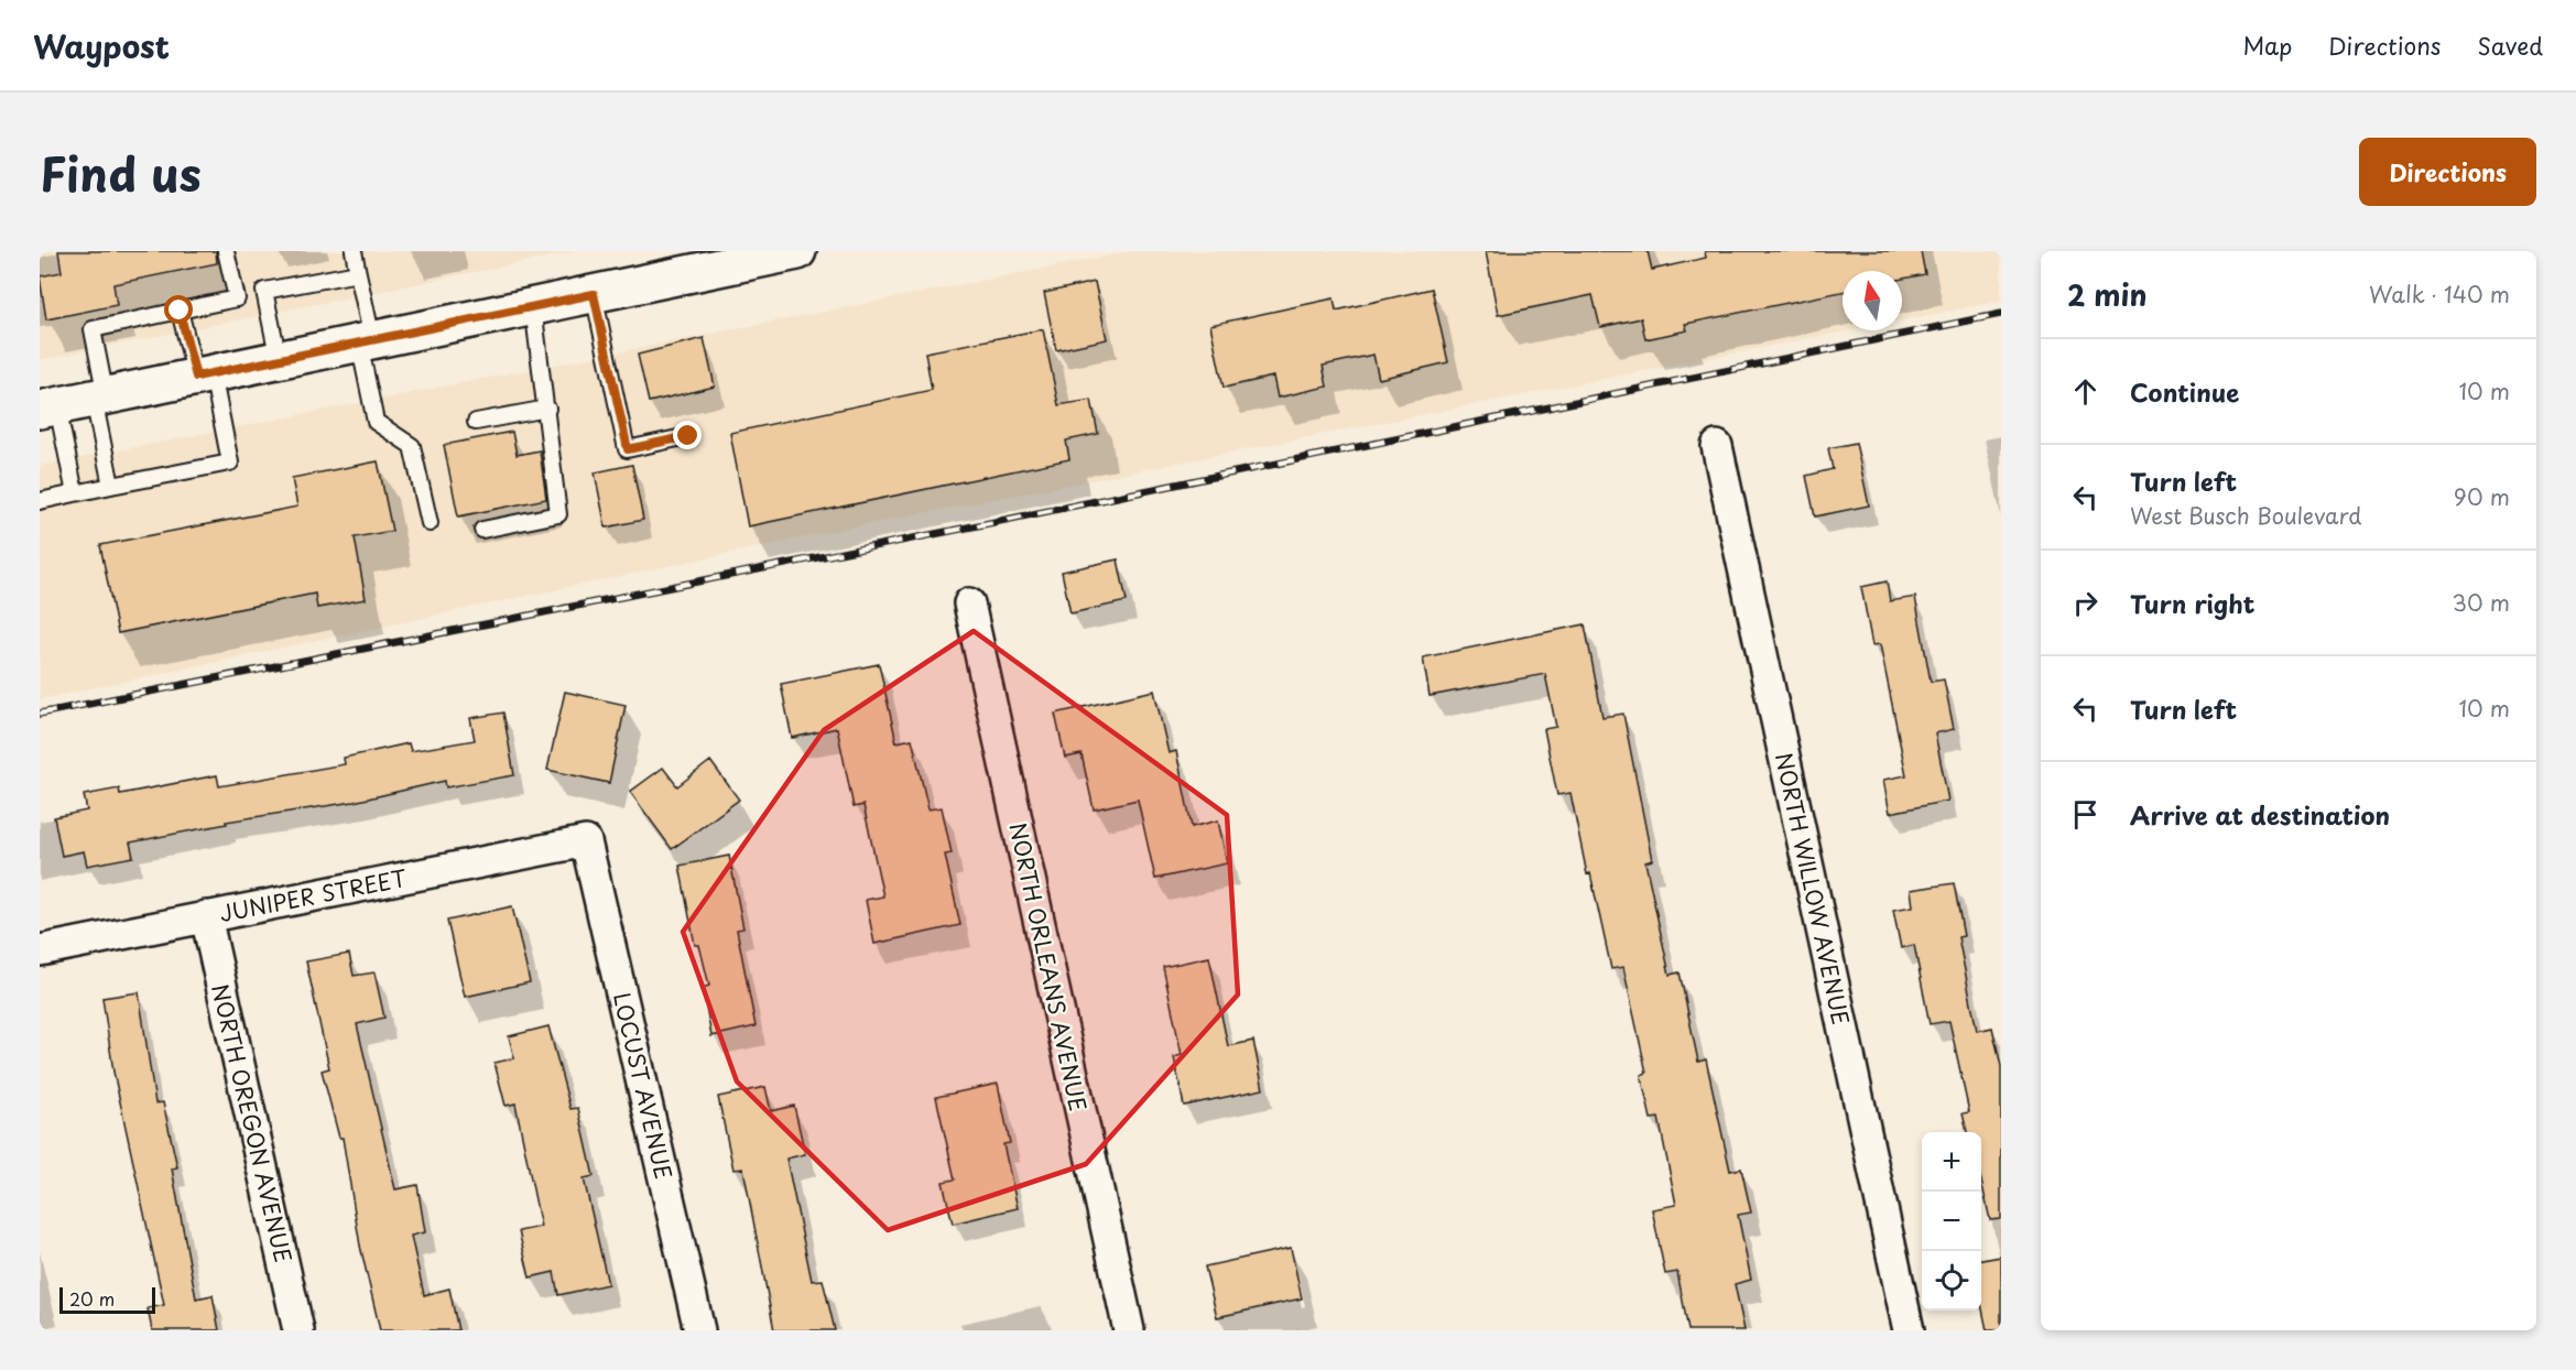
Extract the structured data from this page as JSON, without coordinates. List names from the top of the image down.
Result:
{
  "streets": {
    "street": [
      "NORTH WILLOW AVENUE",
      "JUNIPER STREET",
      "NORTH ORLEANS AVENUE",
      "LOCUST AVENUE",
      "NORTH OREGON AVENUE"
    ]
  },
  "crossings": [
    ["JUNIPER STREET", "LOCUST AVENUE"],
    ["JUNIPER STREET", "NORTH OREGON AVENUE"]
  ],
  "scale_bar": "20 m",
  "north": "top",
  "page": {
    "header": "Waypost",
    "nav": ["Map", "Directions", "Saved"],
    "title": "Find us",
    "buttons": "Directions",
    "heading": ["2 min", "Walk · 140 m"],
    "list": [
      ["Continue", "10 m"],
      ["Turn left", "West Busch Boulevard", "90 m"],
      ["Turn right", "30 m"],
      ["Turn left", "10 m"],
      "Arrive at destination"
    ],
    "map_buttons": ["+", "−"],
    "scale": "20 m"
  }
}
